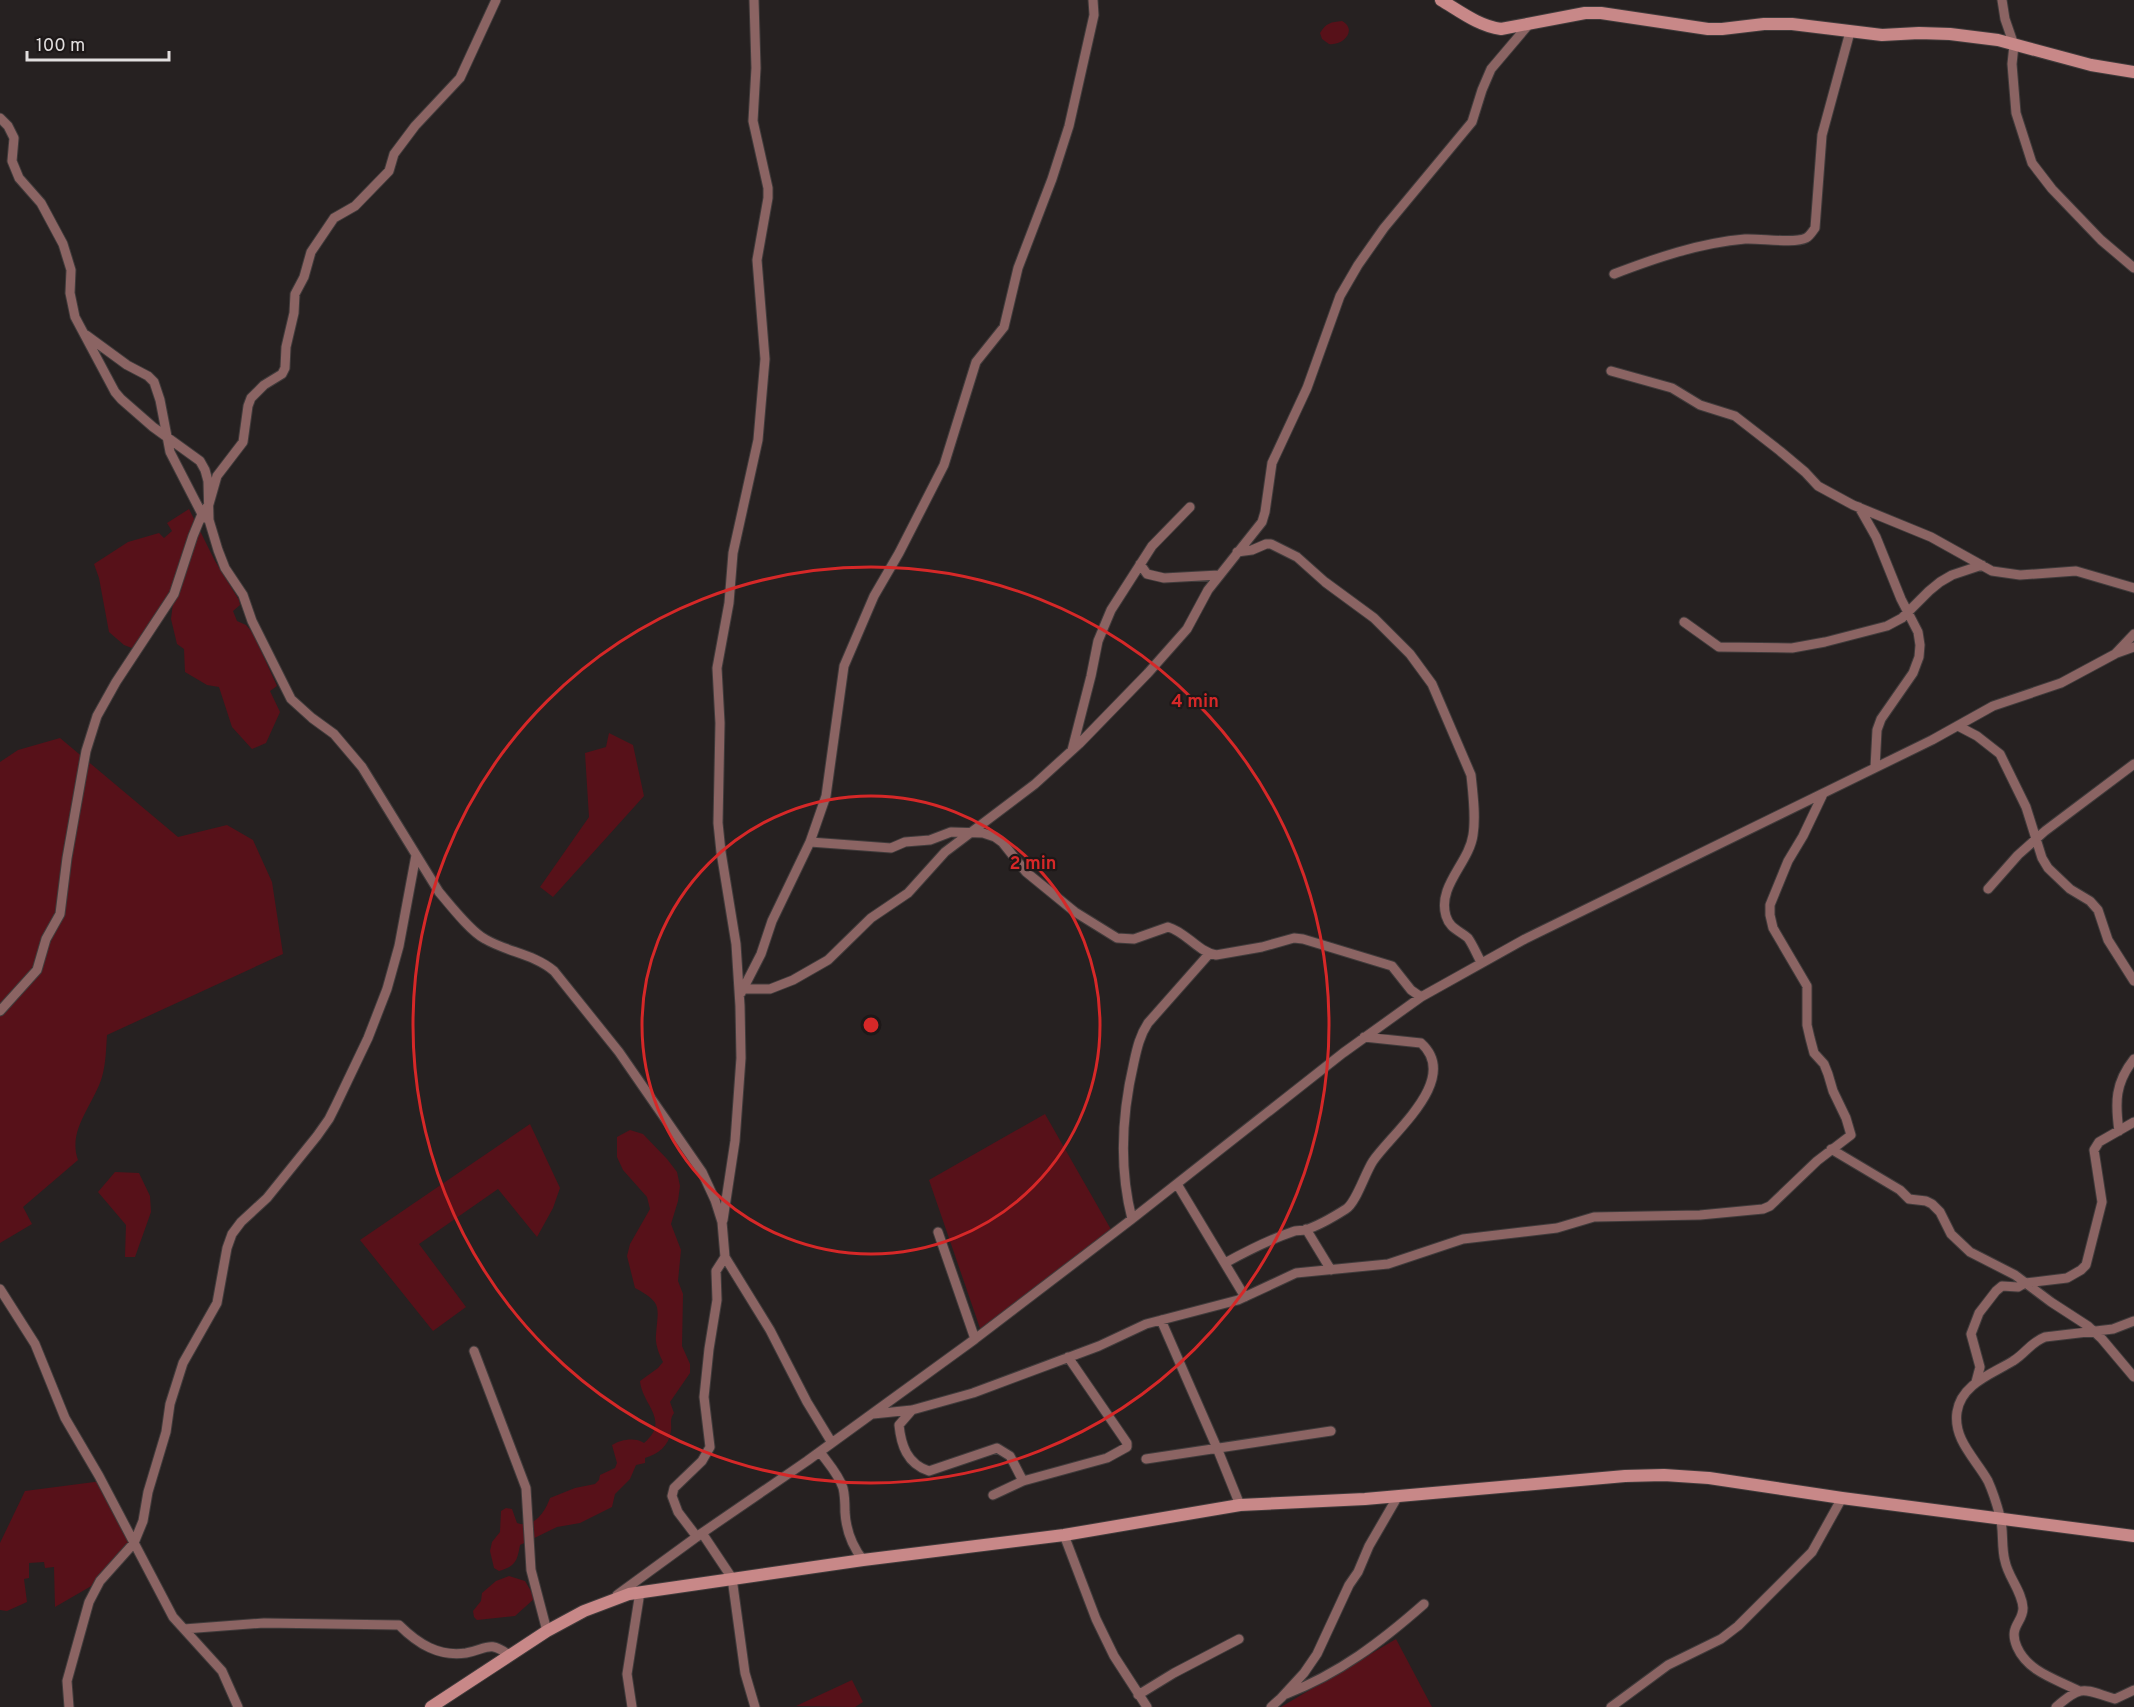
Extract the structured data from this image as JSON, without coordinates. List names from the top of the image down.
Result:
{
  "scale_bar": "100 m",
  "rings": ["4 min", "2 min"]
}
